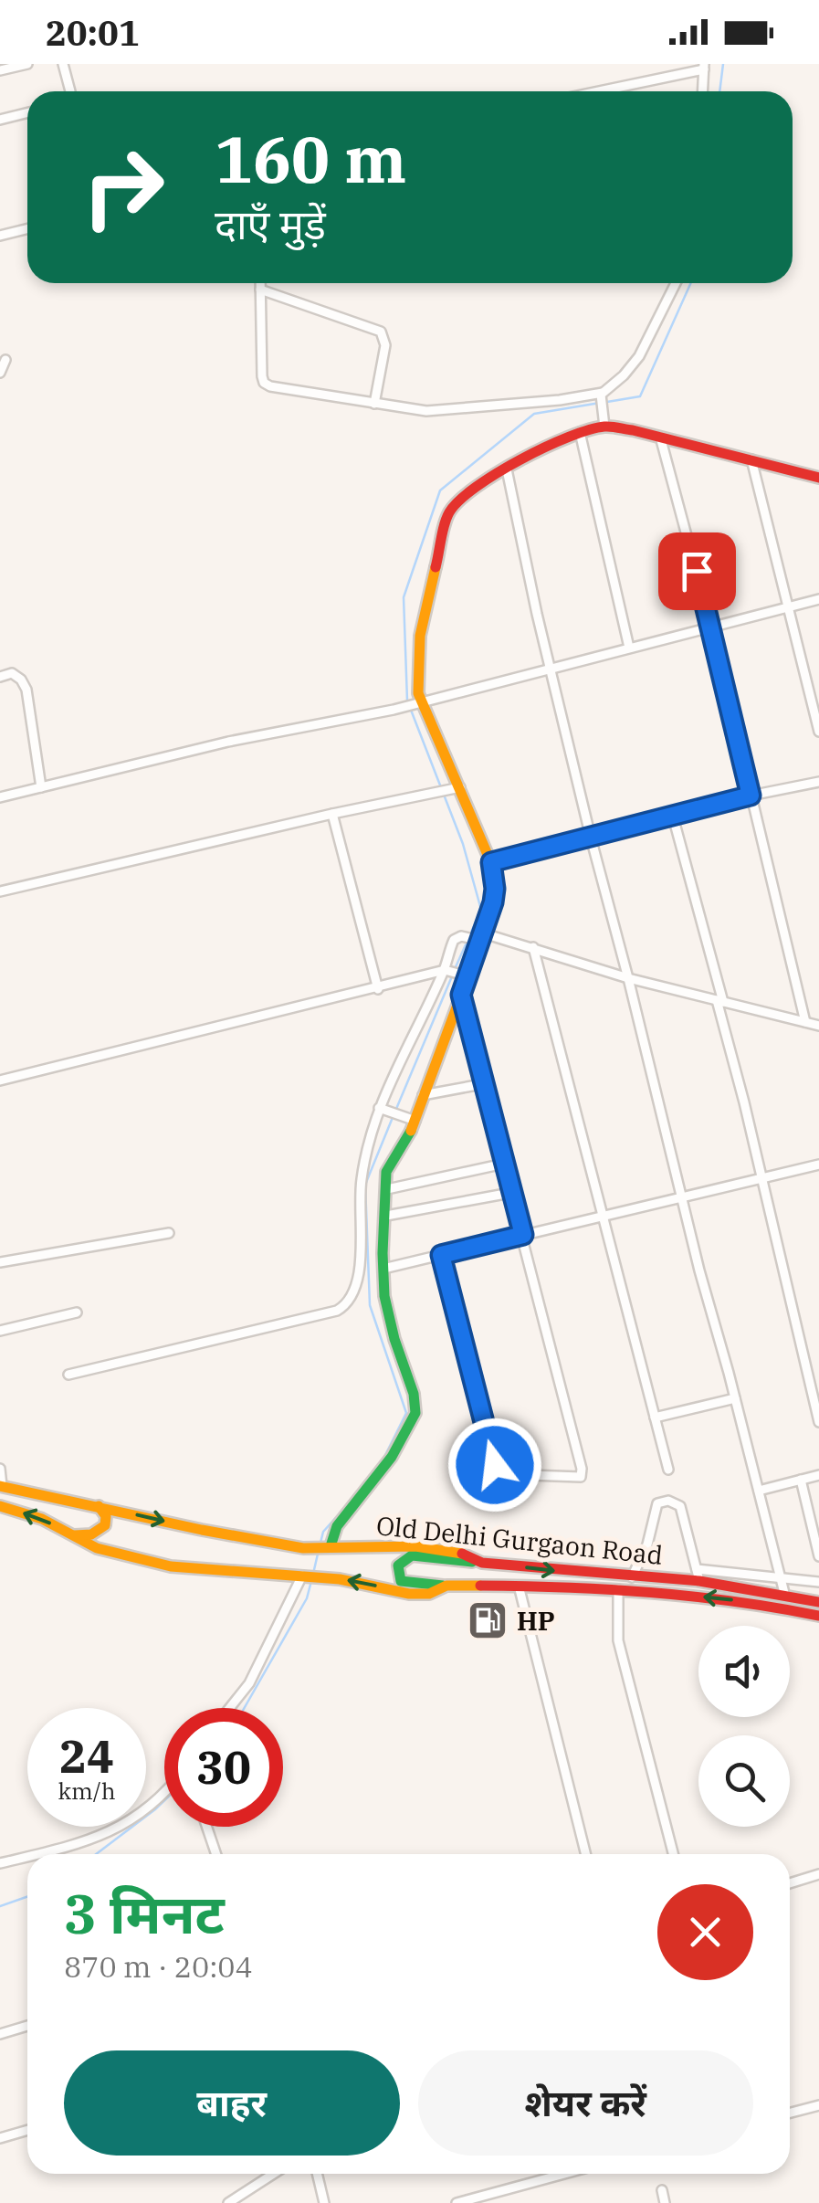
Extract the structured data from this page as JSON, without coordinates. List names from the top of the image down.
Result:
{
  "streets": {
    "main road": ["Old Delhi Gurgaon Road"]
  },
  "places": {
    "fuel station": ["HP"]
  },
  "page": {
    "status": "20:01",
    "turn": ["160 m", "दाएँ मुड़ें"],
    "speed": "24 km/h",
    "limit": "30",
    "heading": ["3 मिनट", "870 m · 20:04"],
    "buttons": ["बाहर", "शेयर करें"]
  }
}
